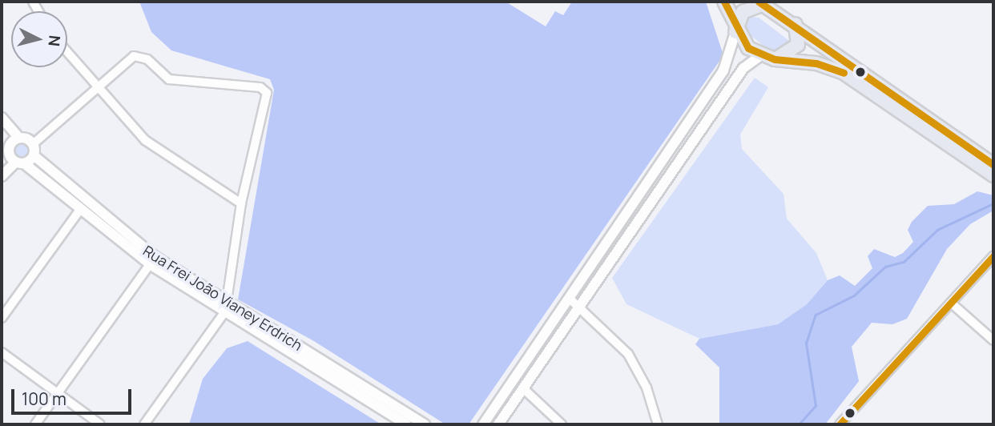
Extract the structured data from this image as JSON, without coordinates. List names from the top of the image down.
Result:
{
  "streets": {
    "street": ["Rua Frei João Vianey Erdrich"]
  },
  "scale_bar": "100 m",
  "north": "right"
}
